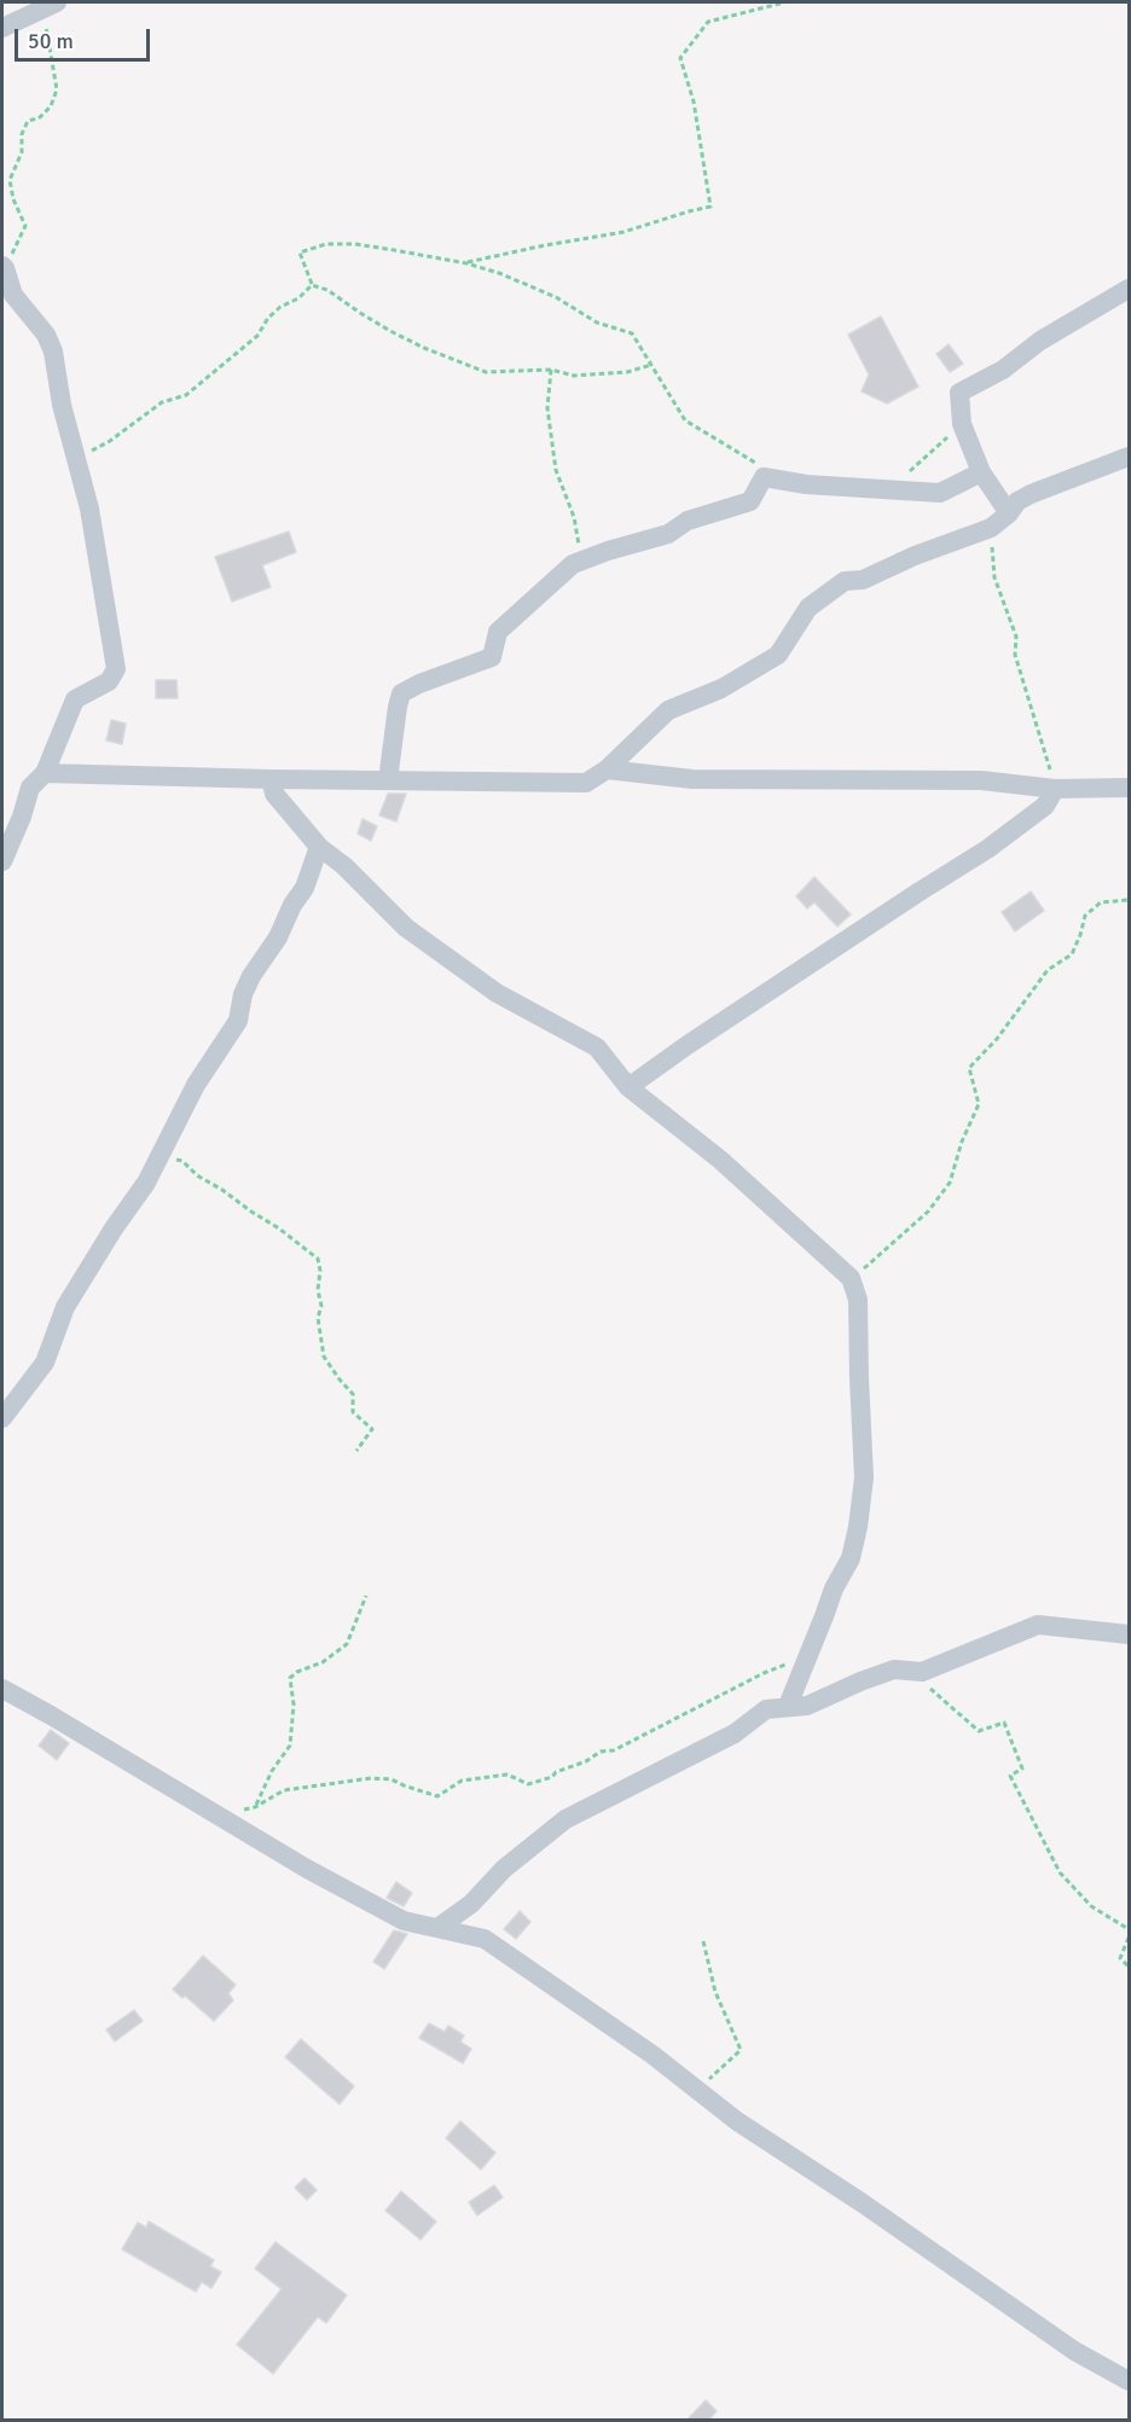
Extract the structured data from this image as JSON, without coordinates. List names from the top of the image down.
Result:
{
  "scale_bar": "50 m"
}
